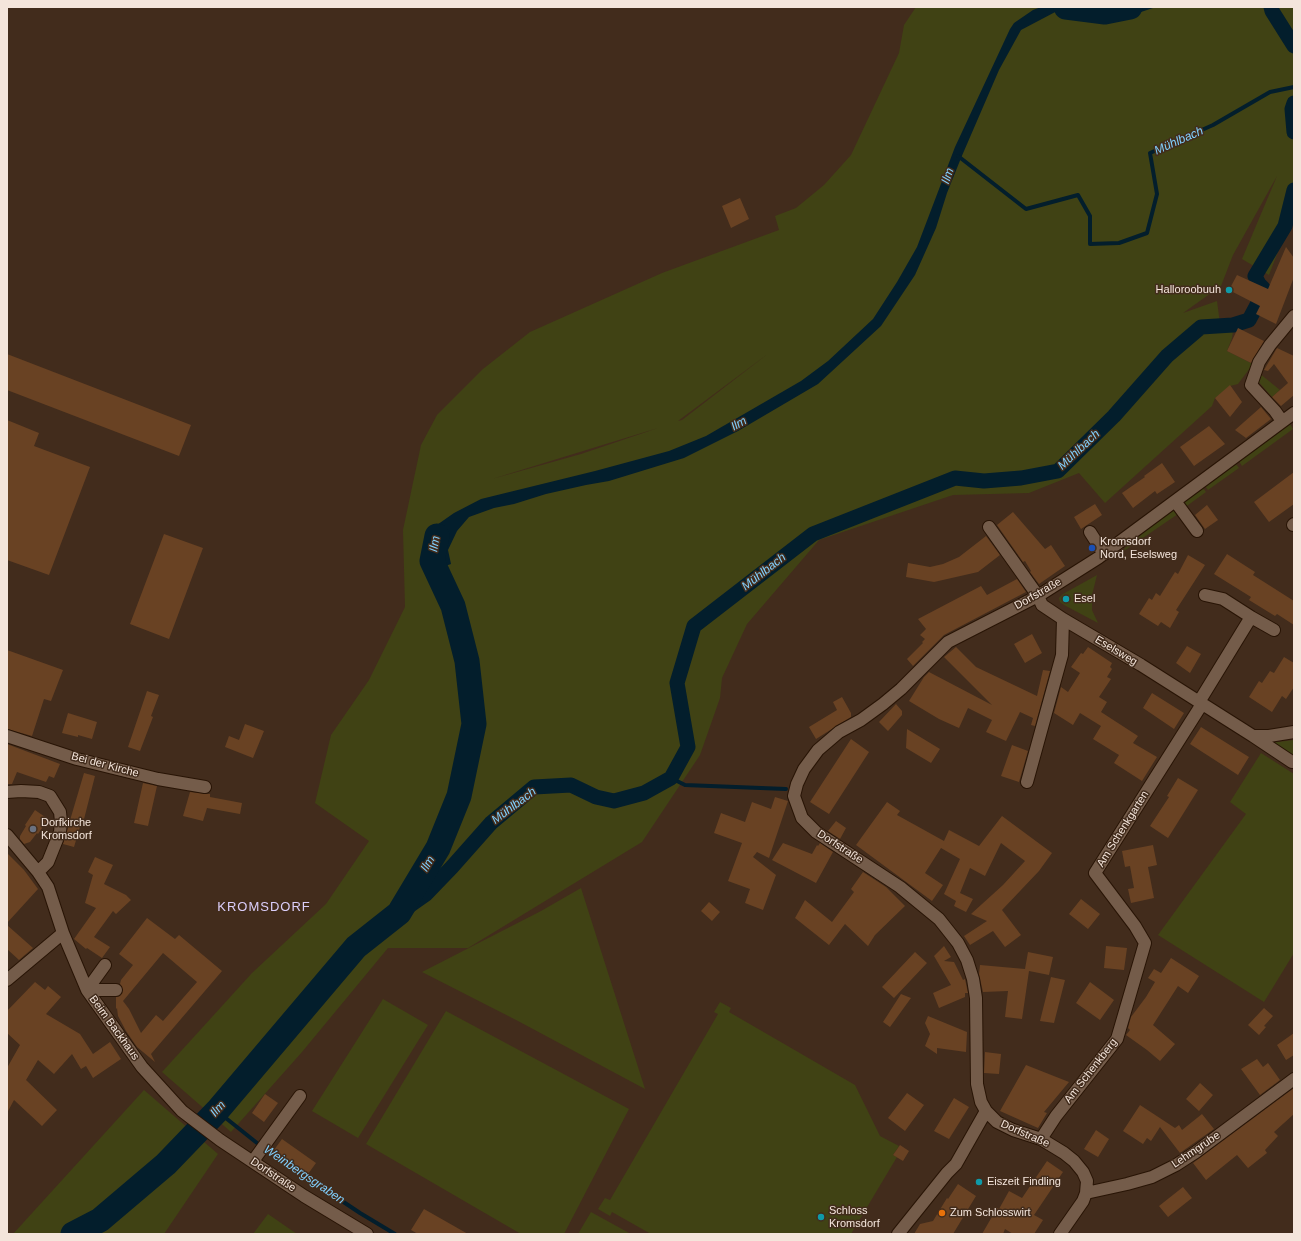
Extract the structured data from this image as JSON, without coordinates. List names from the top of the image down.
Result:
{
  "streets": {
    "street": [
      "Dorfstraße",
      "Eselsweg",
      "Bei der Kirche",
      "Am Schenkgarten",
      "Beim Backhaus",
      "Am Schenkberg",
      "Lehmgrube"
    ]
  },
  "crossings": [
    ["Dorfstraße", "Eselsweg"],
    ["Dorfstraße", "Beim Backhaus"],
    ["Dorfstraße", "Am Schenkberg"],
    ["Dorfstraße", "Lehmgrube"],
    ["Eselsweg", "Am Schenkgarten"],
    ["Am Schenkgarten", "Am Schenkberg"]
  ],
  "districts": ["KROMSDORF"],
  "water": ["Mühlbach", "Ilm", "Weinbergsgraben"],
  "places": [
    "Halloroobuuh",
    "Kromsdorf Nord, Eselsweg",
    "Esel",
    "Dorfkirche Kromsdorf",
    "Eiszeit Findling",
    "Zum Schlosswirt",
    "Schloss Kromsdorf"
  ]
}
